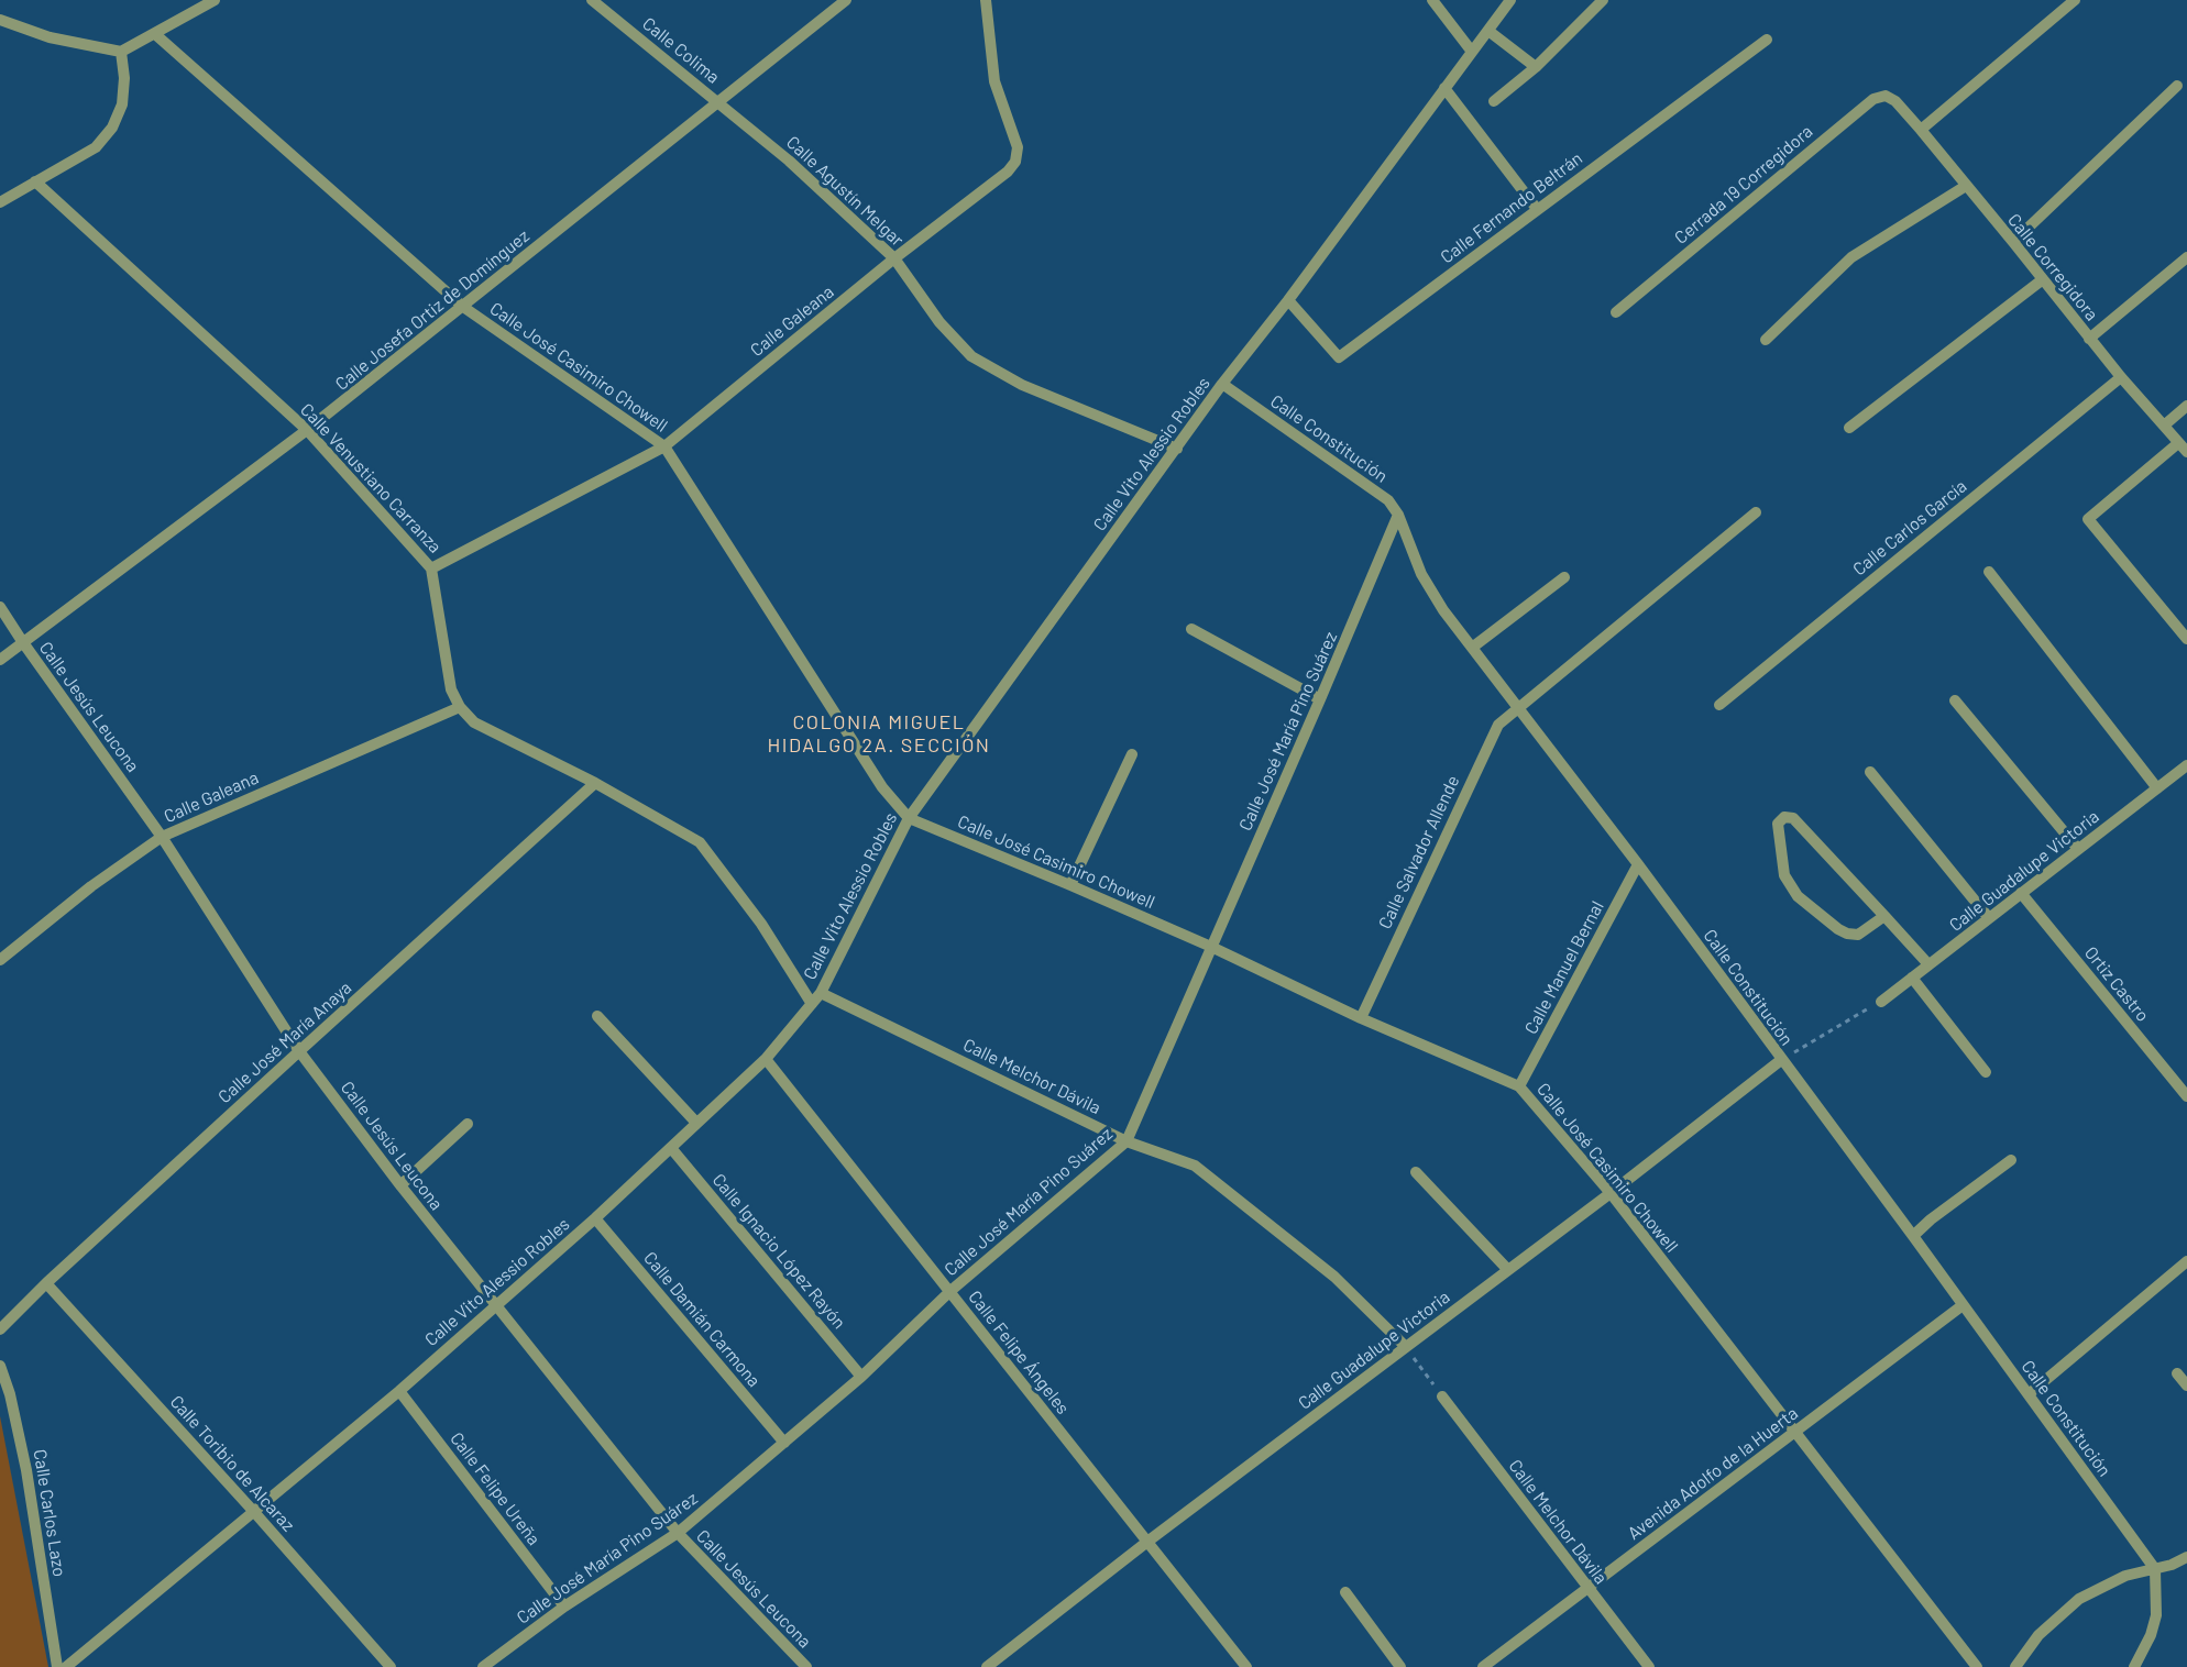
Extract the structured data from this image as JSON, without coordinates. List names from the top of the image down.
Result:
{
  "streets": {
    "street": [
      "Calle Colima",
      "Cerrada 19 Corregidora",
      "Calle Agustín Melgar",
      "Calle Fernando Beltrán",
      "Calle Corregidora",
      "Calle Josefa Ortiz de Domínguez",
      "Calle Galeana",
      "Calle José Casimiro Chowell",
      "Calle Constitución",
      "Calle Vito Alessio Robles",
      "Calle Venustiano Carranza",
      "Calle Carlos García",
      "Calle Jesús Leucona",
      "Calle José María Pino Suárez",
      "Calle Salvador Allende",
      "Calle Guadalupe Victoria",
      "Calle Manuel Bernal",
      "Ortiz Castro",
      "Calle José María Anaya",
      "Calle Melchor Dávila",
      "Calle Ignacio López Rayón",
      "Calle Damián Carmona",
      "Calle Felipe Ángeles",
      "Calle Toribio de Alcaraz",
      "Avenida Adolfo de la Huerta",
      "Calle Felipe Ureña",
      "Calle Carlos Lazo"
    ]
  },
  "crossings": [
    ["Calle Colima", "Calle Agustín Melgar"],
    ["Calle Colima", "Calle Josefa Ortiz de Domínguez"],
    ["Cerrada 19 Corregidora", "Calle Corregidora"],
    ["Calle Agustín Melgar", "Calle Josefa Ortiz de Domínguez"],
    ["Calle Agustín Melgar", "Calle Galeana"],
    ["Calle Agustín Melgar", "Calle Vito Alessio Robles"],
    ["Calle Fernando Beltrán", "Calle Vito Alessio Robles"],
    ["Calle Corregidora", "Calle Carlos García"],
    ["Calle Josefa Ortiz de Domínguez", "Calle José Casimiro Chowell"],
    ["Calle Josefa Ortiz de Domínguez", "Calle Venustiano Carranza"],
    ["Calle Josefa Ortiz de Domínguez", "Calle Jesús Leucona"],
    ["Calle Galeana", "Calle José Casimiro Chowell"],
    ["Calle Galeana", "Calle Venustiano Carranza"],
    ["Calle Galeana", "Calle Jesús Leucona"],
    ["Calle José Casimiro Chowell", "Calle Vito Alessio Robles"],
    ["Calle José Casimiro Chowell", "Calle José María Pino Suárez"],
    ["Calle José Casimiro Chowell", "Calle Salvador Allende"],
    ["Calle José Casimiro Chowell", "Calle Guadalupe Victoria"],
    ["Calle José Casimiro Chowell", "Calle Manuel Bernal"],
    ["Calle José Casimiro Chowell", "Avenida Adolfo de la Huerta"],
    ["Calle Constitución", "Calle Vito Alessio Robles"],
    ["Calle Constitución", "Calle José María Pino Suárez"],
    ["Calle Constitución", "Calle Salvador Allende"],
    ["Calle Constitución", "Calle Guadalupe Victoria"],
    ["Calle Constitución", "Calle Manuel Bernal"],
    ["Calle Constitución", "Avenida Adolfo de la Huerta"],
    ["Calle Vito Alessio Robles", "Calle Venustiano Carranza"],
    ["Calle Vito Alessio Robles", "Calle Jesús Leucona"],
    ["Calle Vito Alessio Robles", "Calle Melchor Dávila"],
    ["Calle Vito Alessio Robles", "Calle Ignacio López Rayón"],
    ["Calle Vito Alessio Robles", "Calle Damián Carmona"],
    ["Calle Vito Alessio Robles", "Calle Felipe Ángeles"],
    ["Calle Vito Alessio Robles", "Calle Toribio de Alcaraz"],
    ["Calle Vito Alessio Robles", "Calle Felipe Ureña"],
    ["Calle Venustiano Carranza", "Calle José María Anaya"],
    ["Calle Jesús Leucona", "Calle José María Pino Suárez"],
    ["Calle Jesús Leucona", "Calle José María Anaya"],
    ["Calle José María Pino Suárez", "Calle Melchor Dávila"],
    ["Calle José María Pino Suárez", "Calle Ignacio López Rayón"],
    ["Calle José María Pino Suárez", "Calle Damián Carmona"],
    ["Calle José María Pino Suárez", "Calle Felipe Ángeles"],
    ["Calle José María Pino Suárez", "Calle Felipe Ureña"],
    ["Calle Guadalupe Victoria", "Ortiz Castro"],
    ["Calle Guadalupe Victoria", "Calle Melchor Dávila"],
    ["Calle Guadalupe Victoria", "Calle Felipe Ángeles"],
    ["Calle José María Anaya", "Calle Toribio de Alcaraz"],
    ["Calle Melchor Dávila", "Avenida Adolfo de la Huerta"]
  ],
  "districts": ["COLONIA MIGUEL HIDALGO 2A. SECCIÓN"]
}
